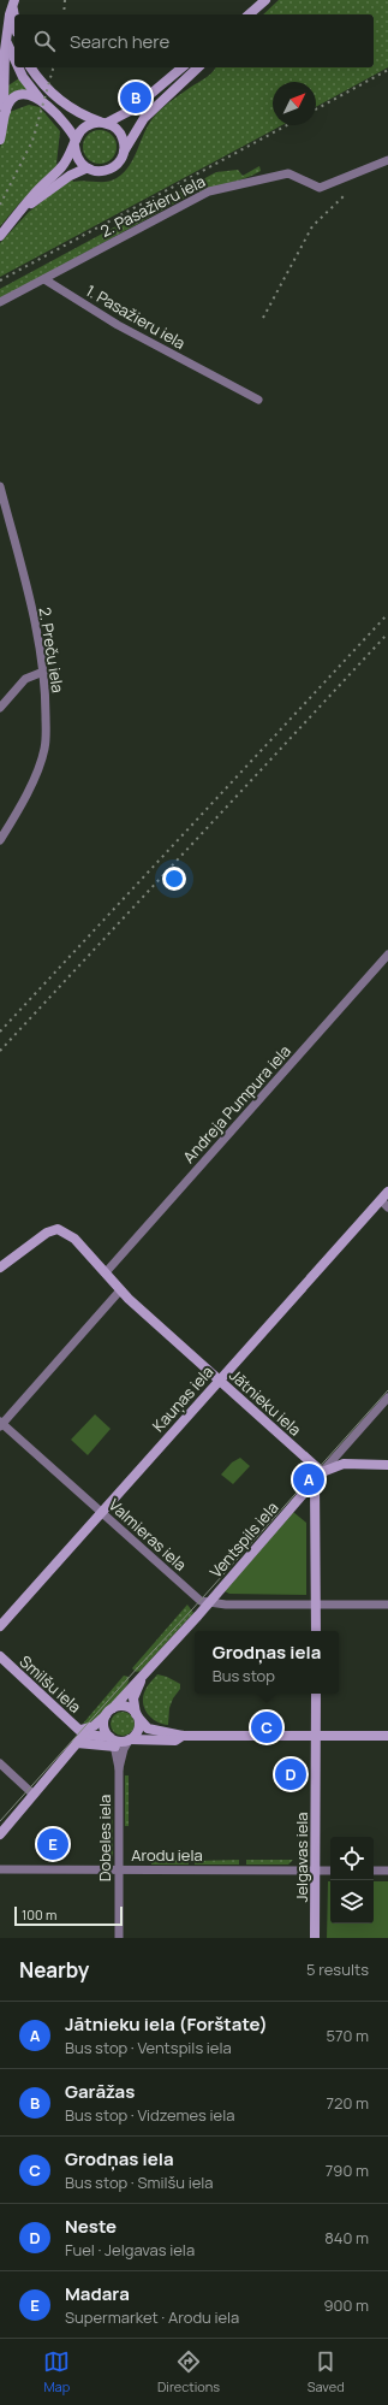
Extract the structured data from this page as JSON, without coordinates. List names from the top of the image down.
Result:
{
  "streets": {
    "street": [
      "2. Pasažieru iela",
      "1. Pasažieru iela",
      "2. Preču iela",
      "Andreja Pumpura iela",
      "Kauņas iela",
      "Jātnieku iela",
      "Valmieras iela",
      "Ventspils iela",
      "Smilšu iela",
      "Dobeles iela",
      "Arodu iela",
      "Jelgavas iela"
    ]
  },
  "crossings": [
    ["2. Pasažieru iela", "1. Pasažieru iela"],
    ["Andreja Pumpura iela", "Jātnieku iela"],
    ["Kauņas iela", "Jātnieku iela"],
    ["Kauņas iela", "Valmieras iela"],
    ["Jātnieku iela", "Ventspils iela"],
    ["Valmieras iela", "Ventspils iela"],
    ["Ventspils iela", "Smilšu iela"],
    ["Dobeles iela", "Arodu iela"],
    ["Arodu iela", "Jelgavas iela"]
  ],
  "scale_bar": "100 m",
  "north": "top right",
  "page": {
    "search": "Search here",
    "pins": [
      "B",
      "A",
      "C",
      "D",
      "E"
    ],
    "popup": ["Grodņas iela", "Bus stop"],
    "scale": "100 m",
    "heading": ["Nearby", "5 results"],
    "list": [
      {
        "mark": "A",
        "name": "Jātnieku iela (Forštate)",
        "note": "Bus stop · Ventspils iela",
        "value": "570 m"
      },
      {
        "mark": "B",
        "name": "Garāžas",
        "note": "Bus stop · Vidzemes iela",
        "value": "720 m"
      },
      {
        "mark": "C",
        "name": "Grodņas iela",
        "note": "Bus stop · Smilšu iela",
        "value": "790 m"
      },
      {
        "mark": "D",
        "name": "Neste",
        "note": "Fuel · Jelgavas iela",
        "value": "840 m"
      },
      {
        "mark": "E",
        "name": "Madara",
        "note": "Supermarket · Arodu iela",
        "value": "900 m"
      }
    ],
    "nav": ["Map", "Directions", "Saved"]
  }
}
